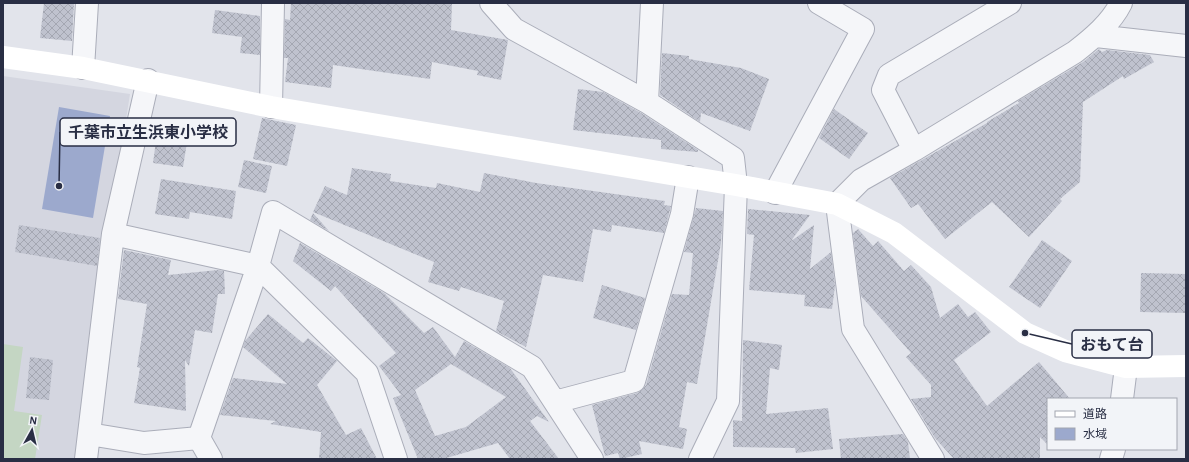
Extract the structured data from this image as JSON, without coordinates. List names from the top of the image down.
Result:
{
  "places": ["千葉市立生浜東小学校", "おもて台"],
  "legend": ["道路", "水域"],
  "north": "top"
}
